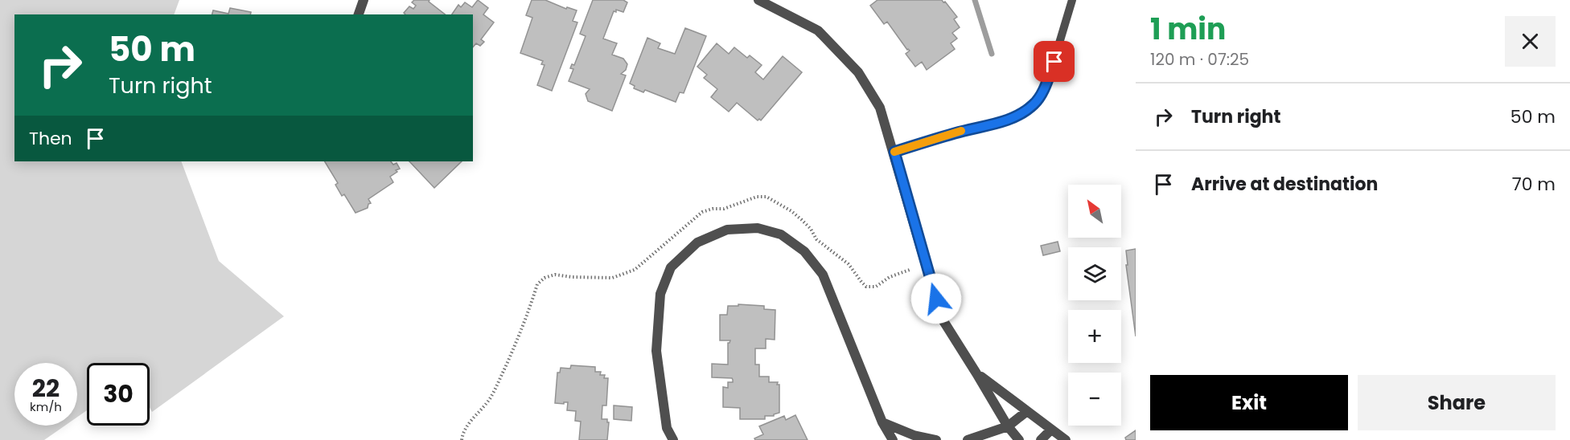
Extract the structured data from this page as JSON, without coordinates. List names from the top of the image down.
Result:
{
  "north": "top left",
  "page": {
    "heading": ["1 min", "120 m · 07:25"],
    "turn": ["50 m", "Turn right"],
    "list": [
      {
        "name": "Turn right",
        "value": "50 m"
      },
      {
        "name": "Arrive at destination",
        "value": "70 m"
      }
    ],
    "then": "Then",
    "map_buttons": ["+", "−"],
    "speed": "22 km/h",
    "limit": "30",
    "buttons": ["Exit", "Share"]
  }
}
